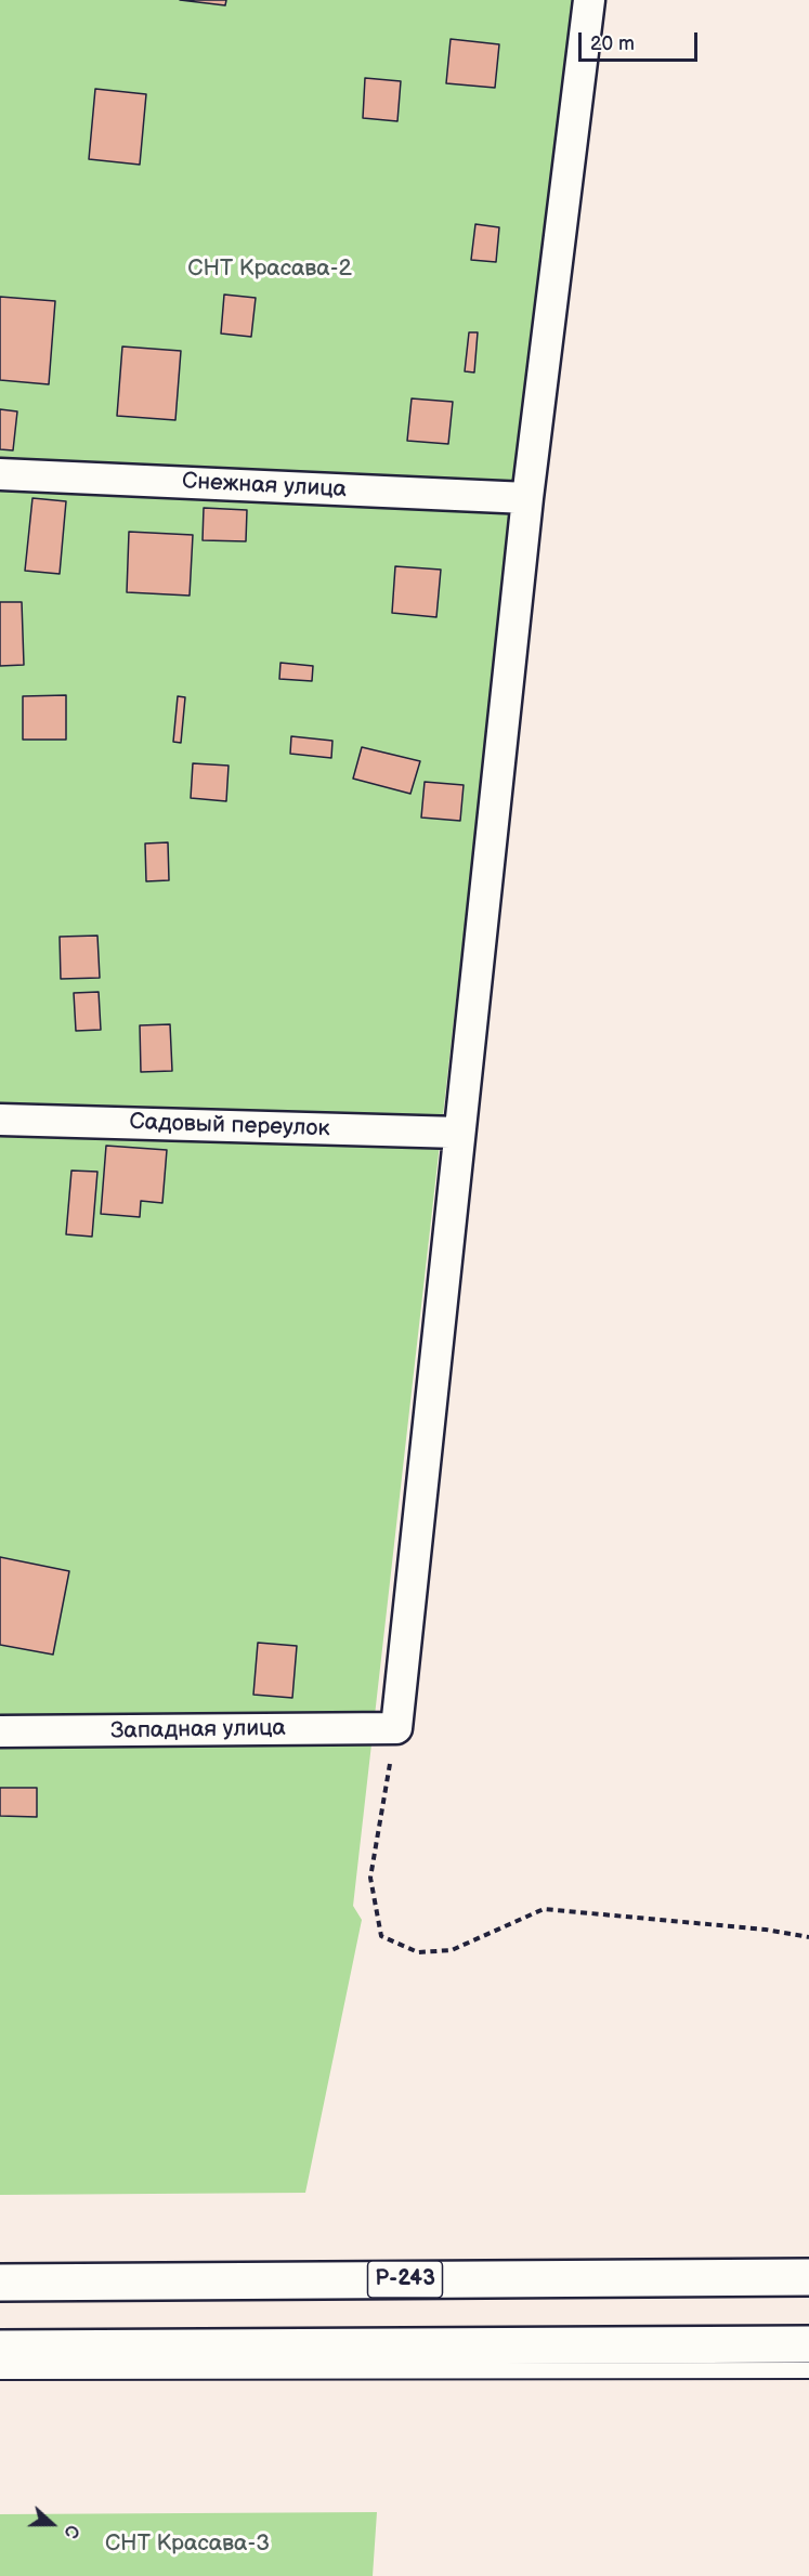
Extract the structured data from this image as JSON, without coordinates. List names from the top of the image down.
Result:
{
  "streets": {
    "highway": ["Р-243"],
    "street": ["Снежная улица", "Садовый переулок", "Западная улица"]
  },
  "parks": ["СНТ Красава-2", "СНТ Красава-3"],
  "scale_bar": "20 m",
  "north": "right"
}
